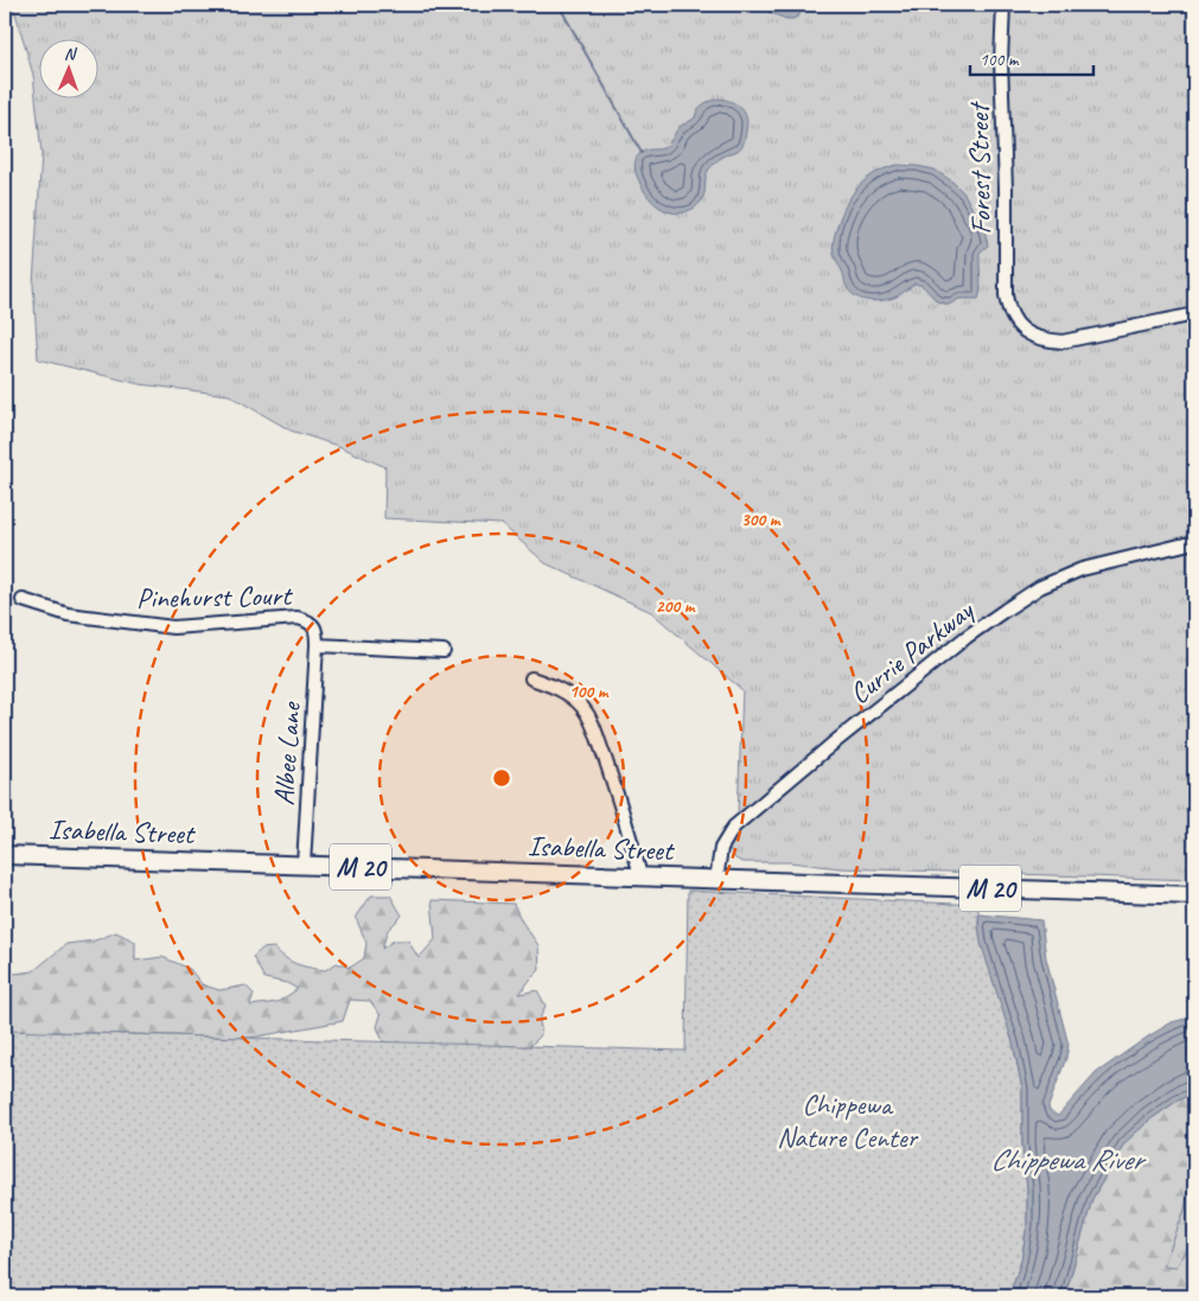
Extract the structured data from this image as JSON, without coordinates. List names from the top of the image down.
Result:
{
  "streets": {
    "highway": ["Isabella Street", "M 20"],
    "street": [
      "Forest Street",
      "Pinehurst Court",
      "Currie Parkway",
      "Albee Lane"
    ]
  },
  "crossings": [
    ["Pinehurst Court", "Albee Lane"],
    ["Currie Parkway", "Isabella Street"],
    ["Albee Lane", "Isabella Street"]
  ],
  "water": ["Chippewa River"],
  "parks": ["Chippewa Nature Center"],
  "scale_bar": "100 m",
  "north": "top",
  "rings": ["300 m", "200 m", "100 m"]
}
